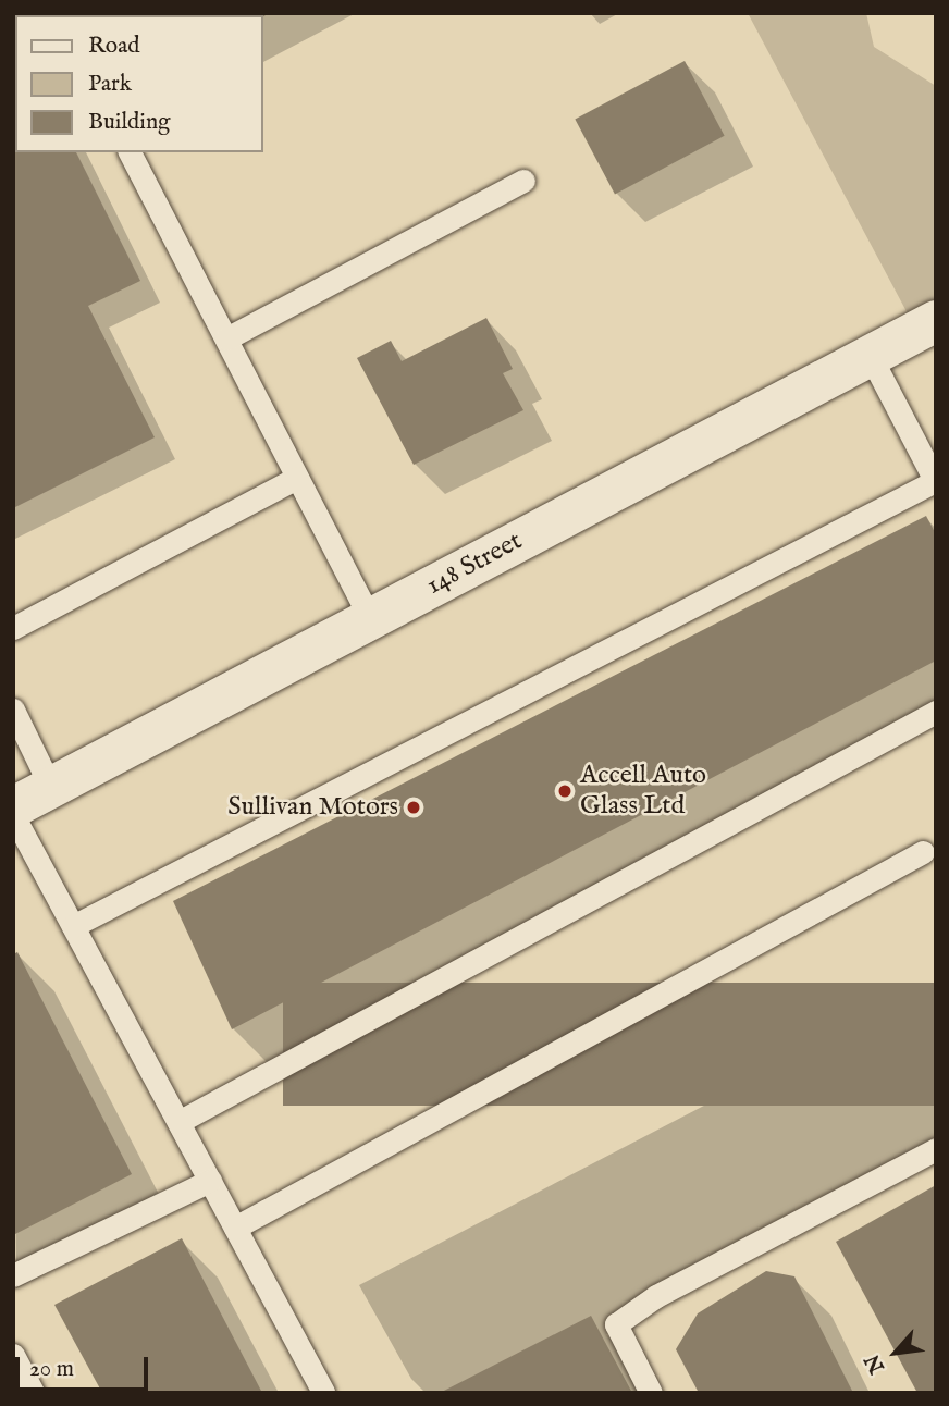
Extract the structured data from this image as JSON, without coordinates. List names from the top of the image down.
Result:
{
  "streets": {
    "main road": ["148 Street"]
  },
  "places": ["Accell Auto Glass Ltd", "Sullivan Motors"],
  "legend": ["Road", "Park", "Building"],
  "scale_bar": "20 m",
  "north": "bottom left"
}
